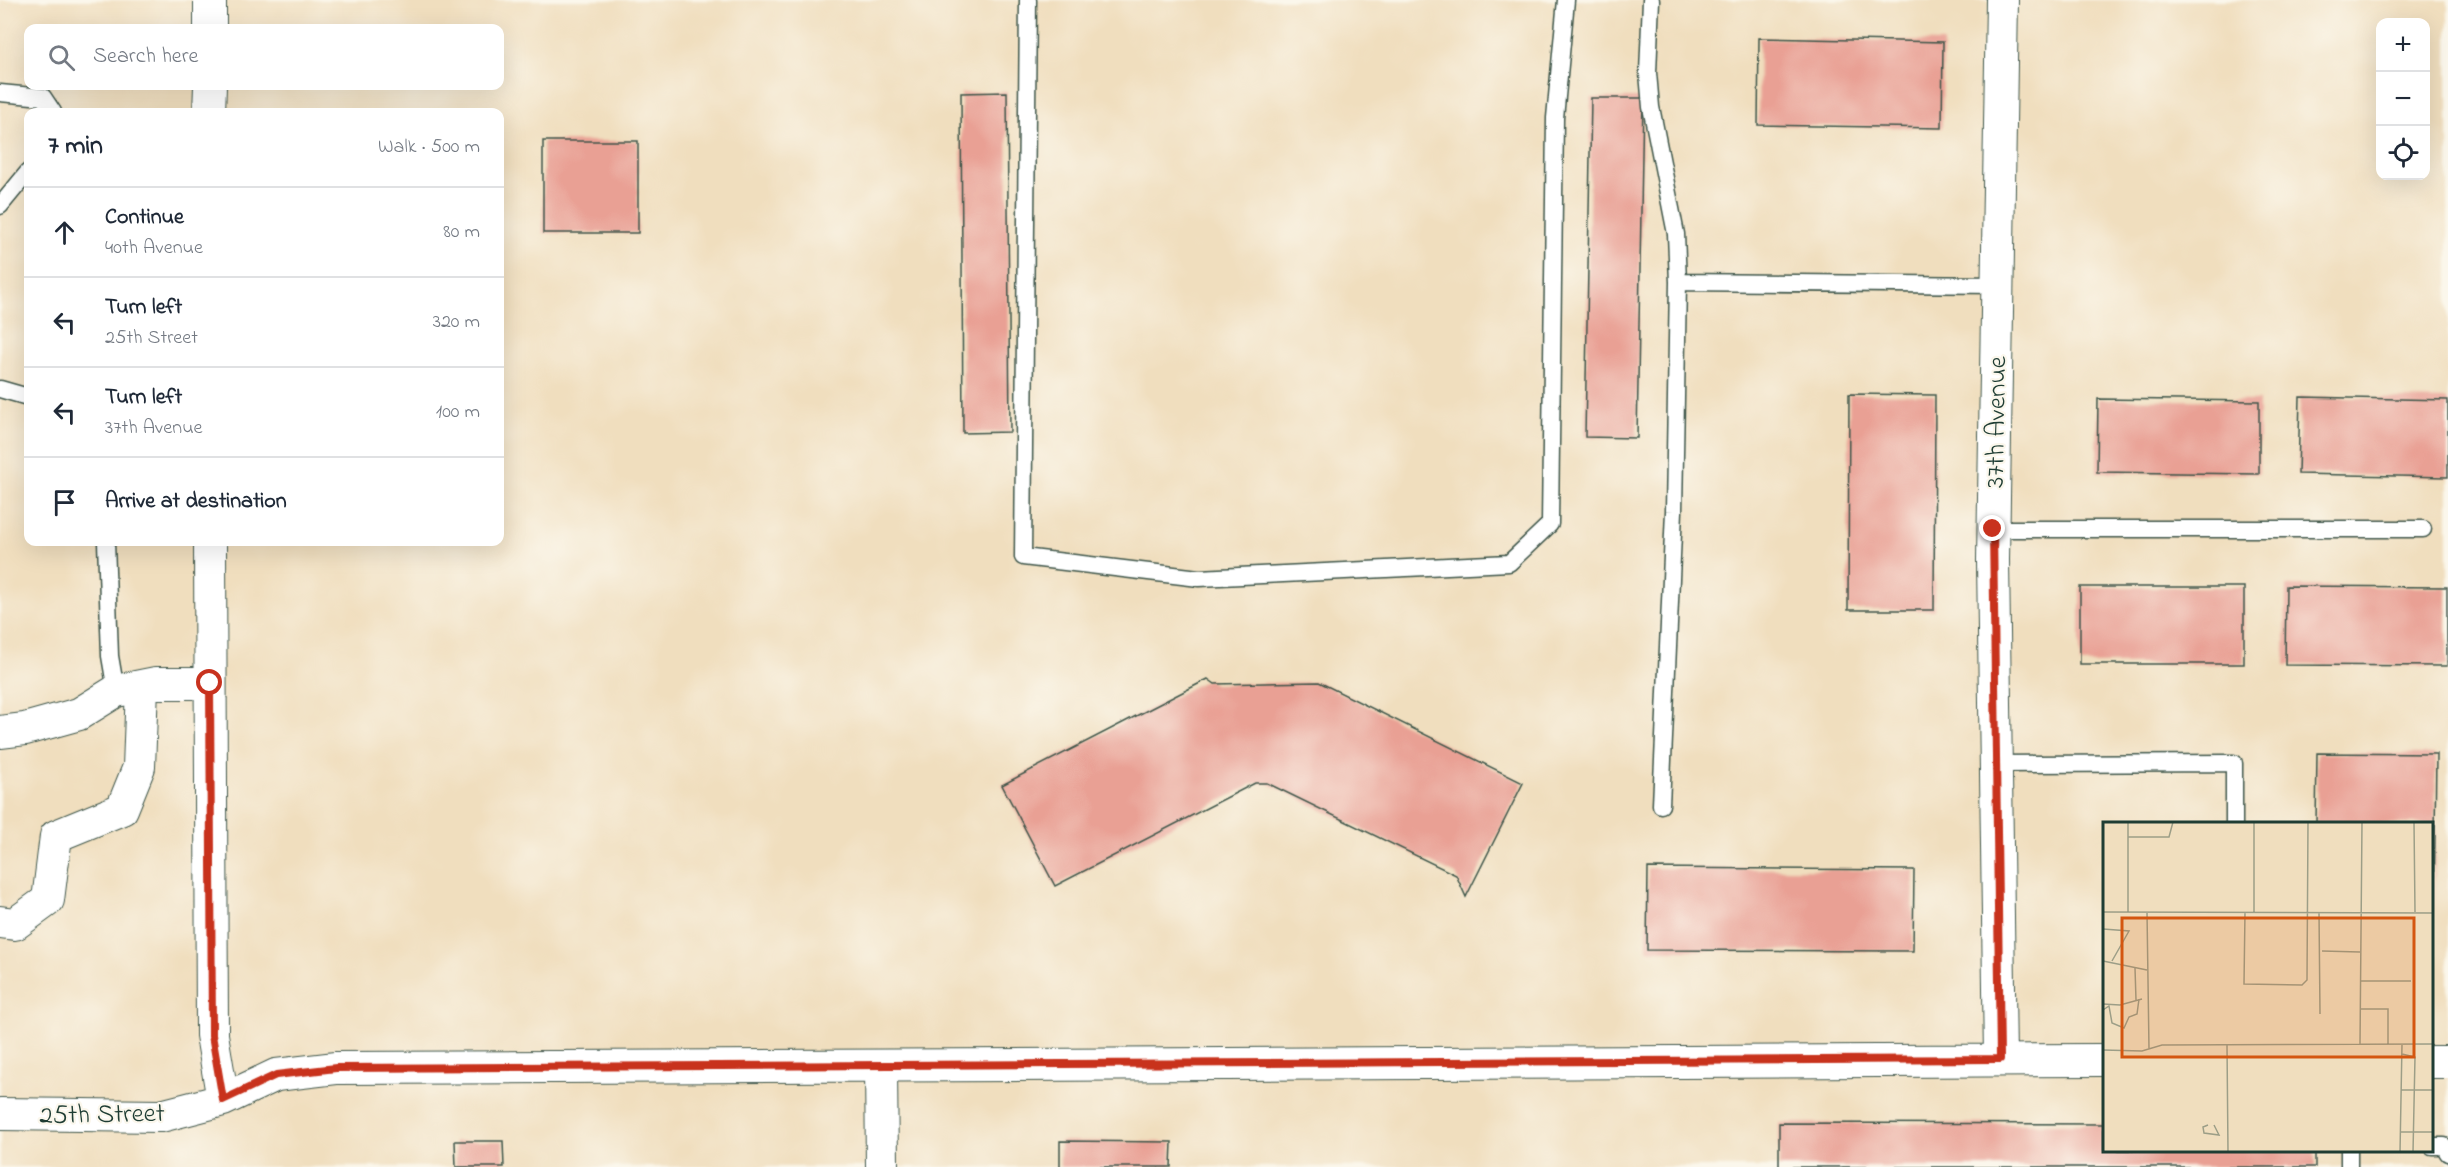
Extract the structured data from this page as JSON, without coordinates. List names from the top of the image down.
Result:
{
  "streets": {
    "street": ["37th Avenue", "25th Street"]
  },
  "crossings": [
    ["37th Avenue", "25th Street"]
  ],
  "page": {
    "map_buttons": ["+", "−"],
    "search": "Search here",
    "heading": ["7 min", "Walk · 500 m"],
    "list": [
      ["Continue", "40th Avenue", "80 m"],
      ["Turn left", "25th Street", "320 m"],
      ["Turn left", "37th Avenue", "100 m"],
      "Arrive at destination"
    ]
  }
}
